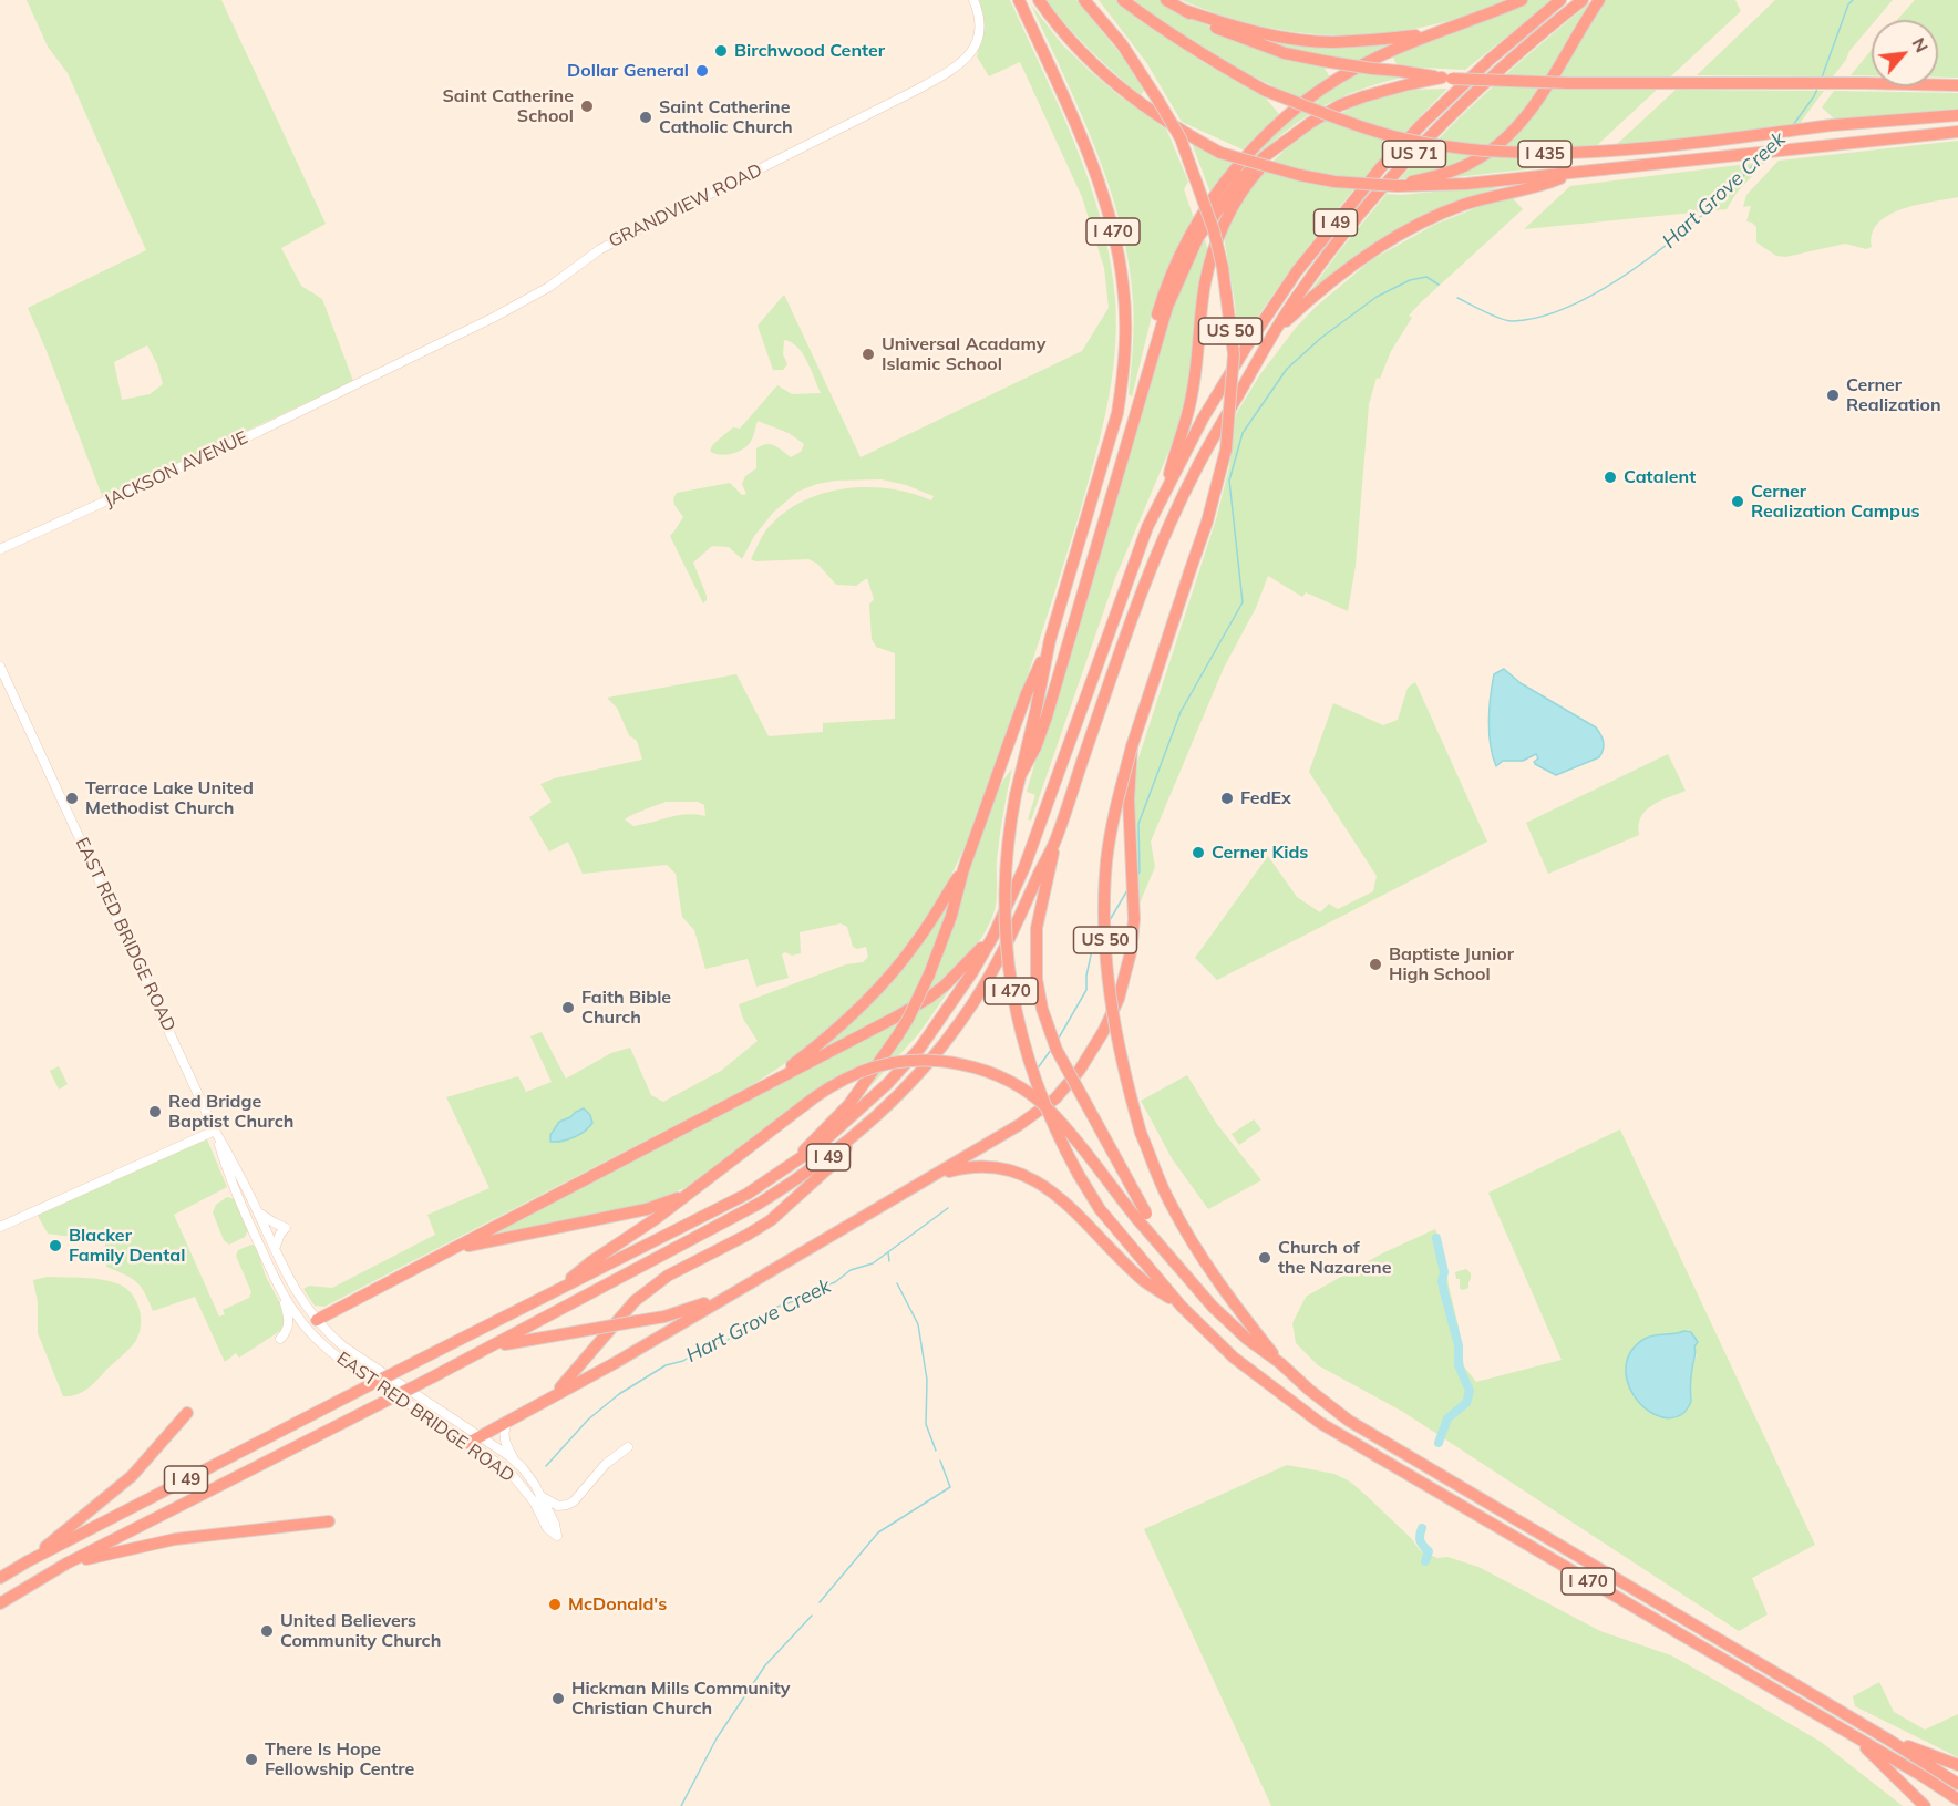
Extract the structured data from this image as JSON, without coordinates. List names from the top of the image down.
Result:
{
  "streets": {
    "highway": [
      "US 71",
      "I 435",
      "I 49",
      "I 470",
      "US 50"
    ],
    "main road": ["GRANDVIEW ROAD", "JACKSON AVENUE", "EAST RED BRIDGE ROAD"]
  },
  "crossings": [
    ["US 71", "I 49"],
    ["GRANDVIEW ROAD", "JACKSON AVENUE"],
    ["I 470", "US 50"]
  ],
  "water": ["Hart Grove Creek"],
  "places": [
    "Birchwood Center",
    "Dollar General",
    "Saint Catherine School",
    "Saint Catherine Catholic Church",
    "Universal Acadamy Islamic School",
    "Cerner Realization",
    "Catalent",
    "Cerner Realization Campus",
    "Terrace Lake United Methodist Church",
    "FedEx",
    "Cerner Kids",
    "Baptiste Junior High School",
    "Faith Bible Church",
    "Red Bridge Baptist Church",
    "Blacker Family Dental",
    "Church of the Nazarene",
    "McDonald's",
    "United Believers Community Church",
    "Hickman Mills Community Christian Church",
    "There Is Hope Fellowship Centre"
  ],
  "north": "top right"
}
